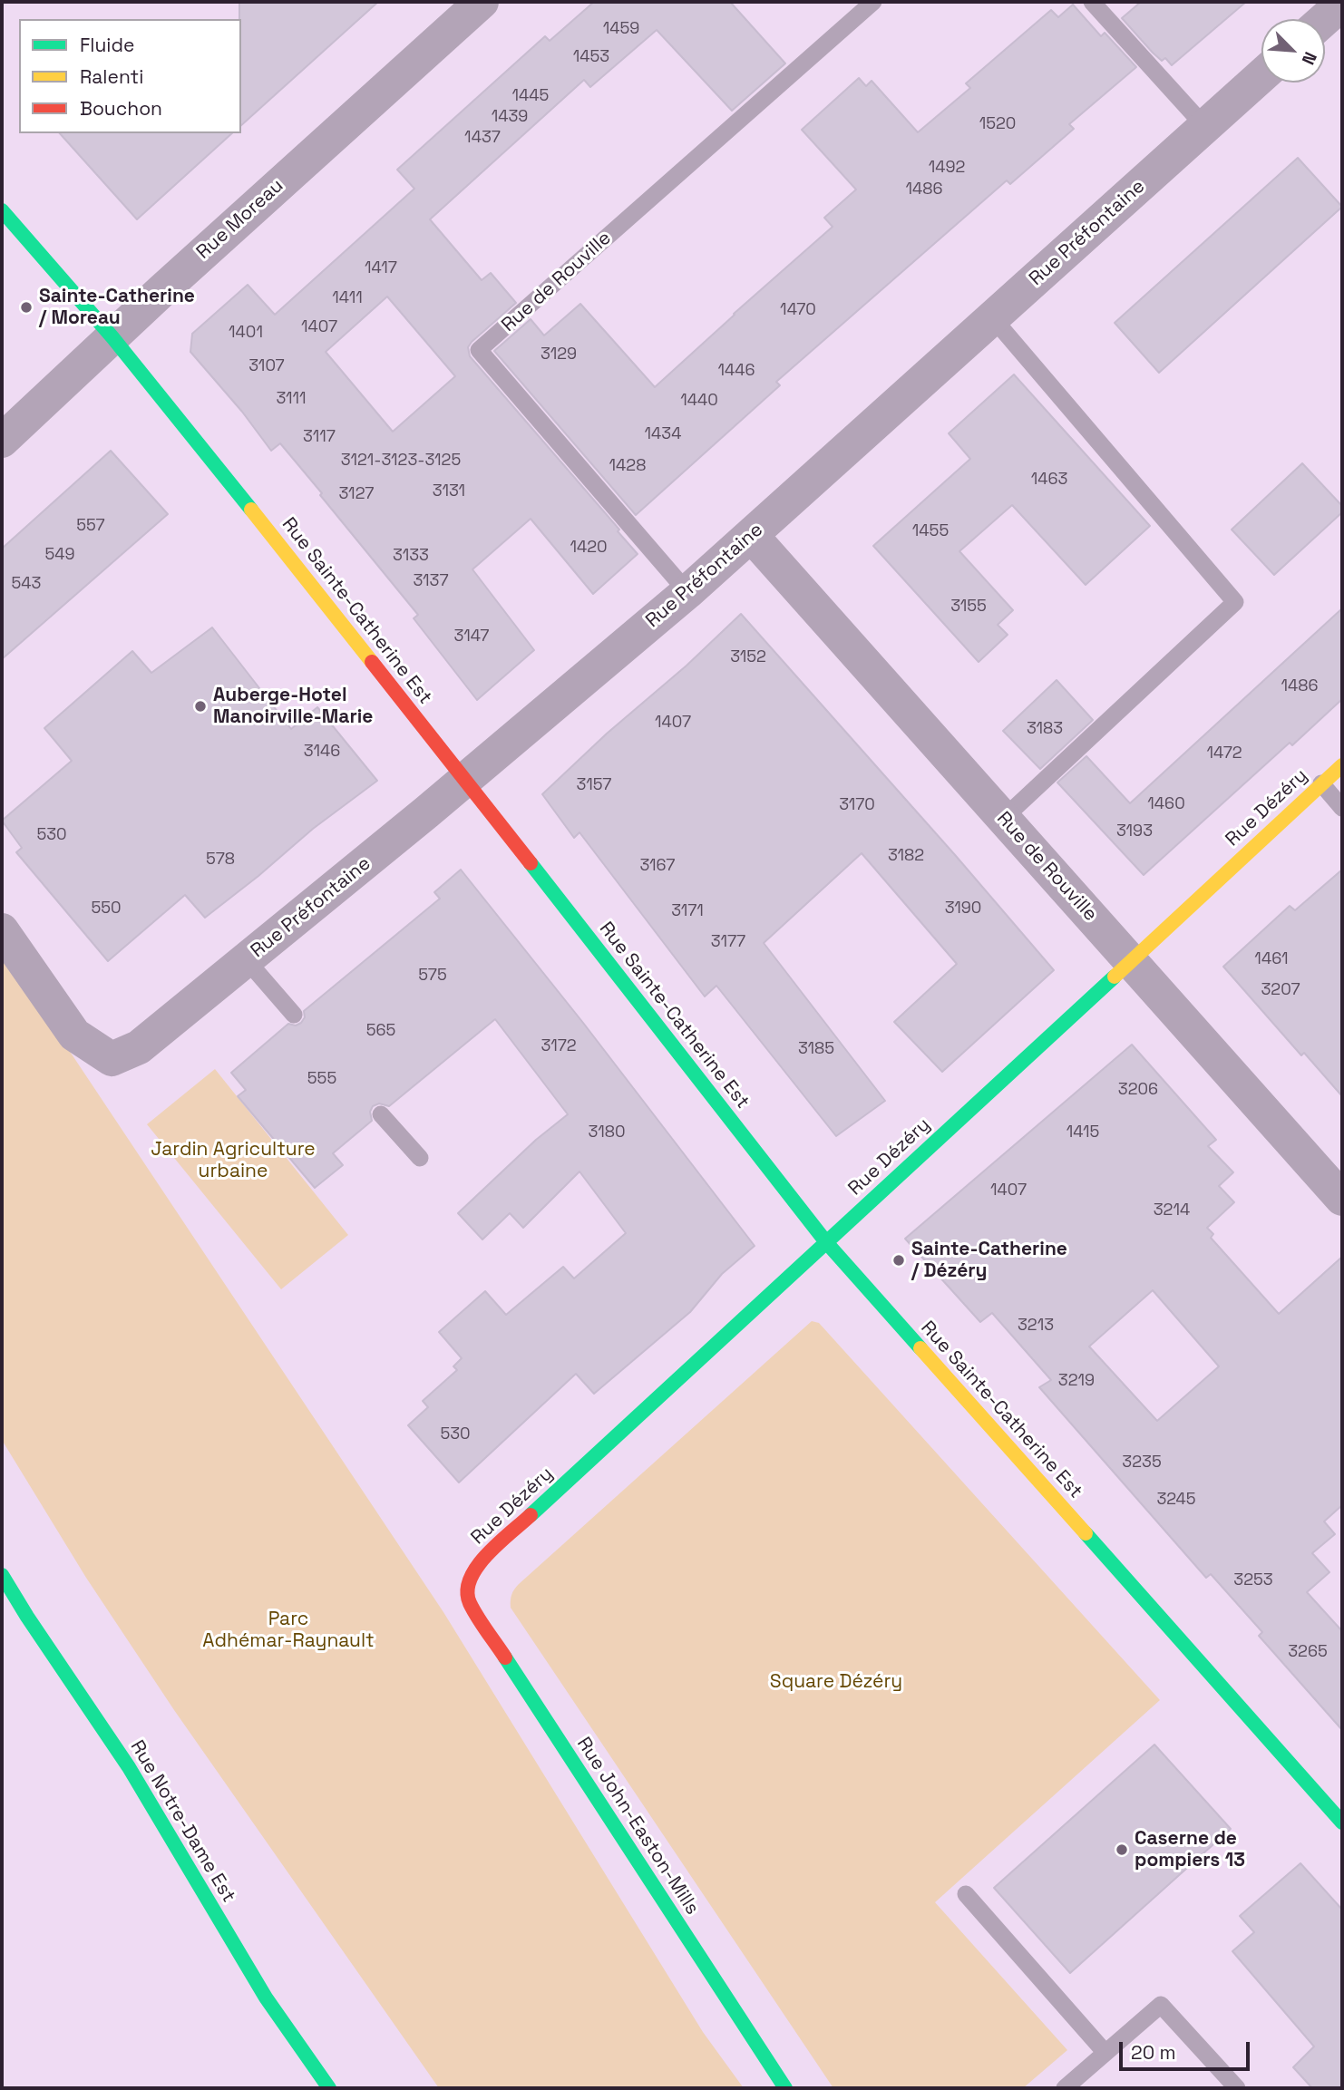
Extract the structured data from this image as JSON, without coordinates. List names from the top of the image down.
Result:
{
  "streets": {
    "street": [
      "Rue Moreau",
      "Rue Préfontaine",
      "Rue de Rouville",
      "Rue Sainte-Catherine Est",
      "Rue Dézéry",
      "Rue Notre-Dame Est",
      "Rue John-Easton-Mills"
    ]
  },
  "crossings": [
    ["Rue Moreau", "Rue Sainte-Catherine Est"],
    ["Rue Préfontaine", "Rue de Rouville"],
    ["Rue Préfontaine", "Rue Sainte-Catherine Est"],
    ["Rue de Rouville", "Rue Dézéry"],
    ["Rue Sainte-Catherine Est", "Rue Dézéry"],
    ["Rue Dézéry", "Rue John-Easton-Mills"]
  ],
  "parks": ["Jardin Agriculture urbaine", "Parc Adhémar-Raynault", "Square Dézéry"],
  "places": [
    "Sainte-Catherine / Moreau",
    "Auberge-Hotel Manoirville-Marie",
    "Sainte-Catherine / Dézéry",
    "Caserne de pompiers 13"
  ],
  "house_numbers": [
    "1459",
    "1453",
    "1445",
    "1439",
    "1520",
    "1437",
    "1492",
    "1486",
    "1417",
    "1411",
    "1470",
    "1407",
    "1401",
    "3129",
    "3107",
    "1446",
    "3111",
    "1440",
    "1434",
    "3117",
    "3121-3123-3125",
    "1428",
    "1463",
    "3131",
    "3127",
    "557",
    "1455",
    "1420",
    "549",
    "3133",
    "3137",
    "543",
    "3155",
    "3147",
    "3152",
    "1486",
    "1407",
    "3183",
    "3146",
    "1472",
    "3157",
    "1460",
    "3170",
    "3193",
    "530",
    "3182",
    "578",
    "3167",
    "550",
    "3190",
    "3171",
    "3177",
    "1461",
    "575",
    "3207",
    "565",
    "3172",
    "3185",
    "555",
    "3206",
    "3180",
    "1415",
    "1407",
    "3214",
    "3213",
    "3219",
    "530",
    "3235",
    "3245",
    "3253",
    "3265"
  ],
  "legend": ["Fluide", "Ralenti", "Bouchon"],
  "scale_bar": "20 m",
  "north": "bottom right"
}
